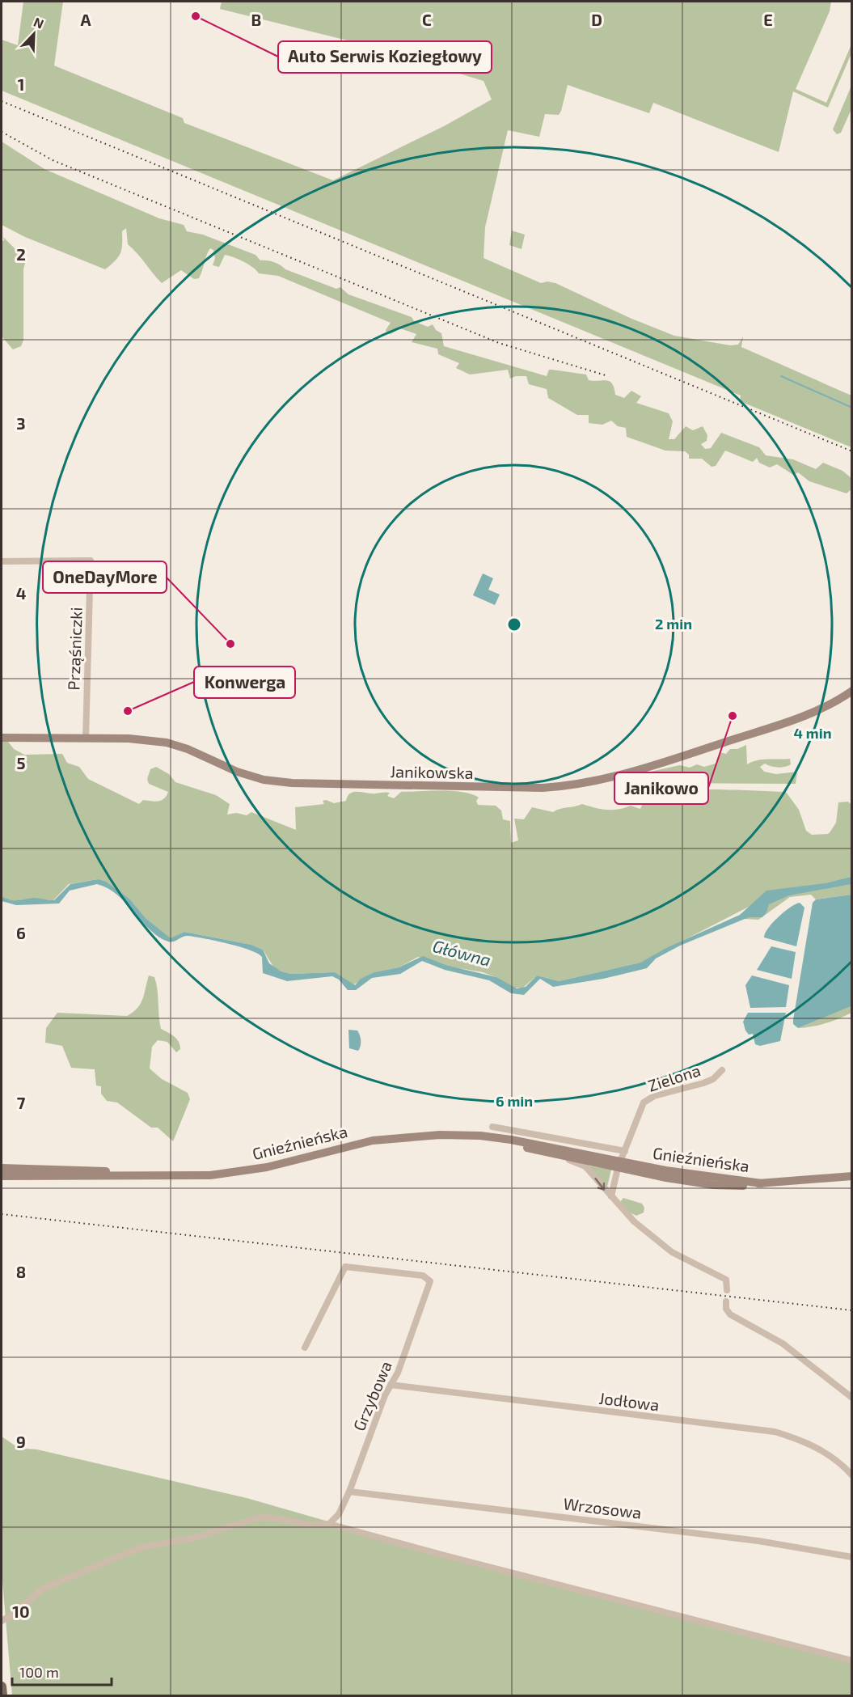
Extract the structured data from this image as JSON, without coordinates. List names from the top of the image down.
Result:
{
  "streets": {
    "main road": ["Janikowska", "Gnieźnieńska"],
    "street": [
      "Prząśniczki",
      "Zielona",
      "Grzybowa",
      "Jodłowa",
      "Wrzosowa"
    ]
  },
  "crossings": [
    ["Prząśniczki", "Janikowska"],
    ["Zielona", "Gnieźnieńska"],
    ["Grzybowa", "Jodłowa"],
    ["Grzybowa", "Wrzosowa"]
  ],
  "water": ["Główna"],
  "places": [
    "Auto Serwis Koziegłowy",
    "OneDayMore",
    "Konwerga",
    "Janikowo"
  ],
  "scale_bar": "100 m",
  "north": "top right",
  "grid": {
    "columns": [
      "A",
      "B",
      "C",
      "D",
      "E"
    ],
    "rows": [
      "1",
      "2",
      "3",
      "4",
      "5",
      "6",
      "7",
      "8",
      "9",
      "10"
    ]
  },
  "rings": ["2 min", "4 min", "6 min"]
}
